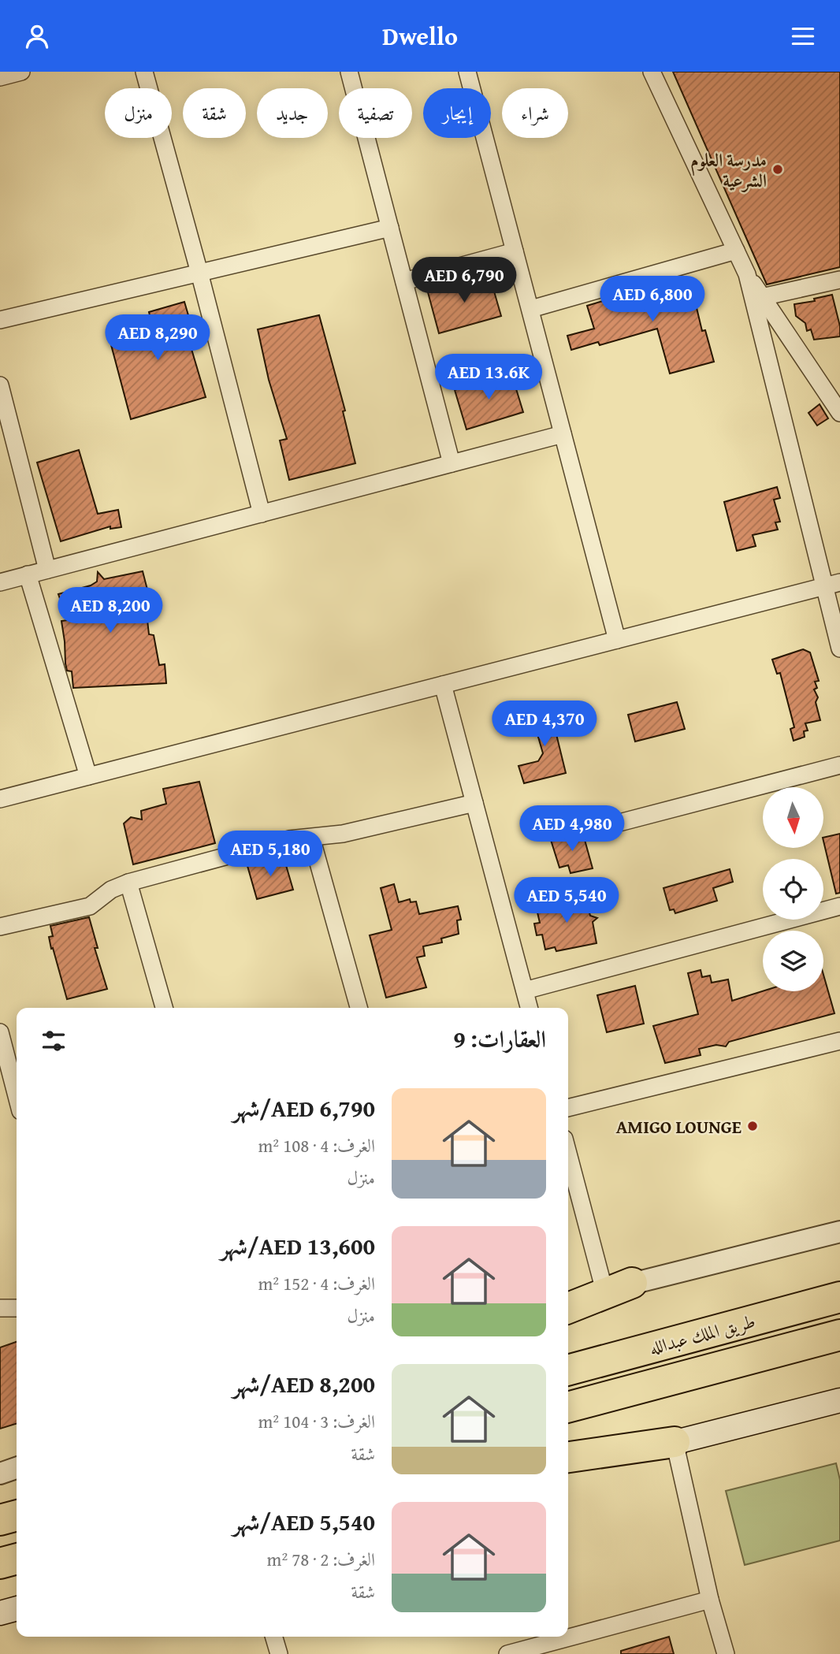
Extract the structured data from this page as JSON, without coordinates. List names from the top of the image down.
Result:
{
  "streets": {
    "highway": ["طريق الملك عبدالله"]
  },
  "places": ["مدرسة العلوم الشرعية", "AMIGO LOUNGE"],
  "north": "bottom",
  "page": {
    "header": "Dwello",
    "chip": [
      "شراء",
      "إيجار",
      "تصفية",
      "جديد",
      "شقة",
      "منزل"
    ],
    "price": [
      "AED 6,790",
      "AED 6,800",
      "AED 8,290",
      "AED 13.6K",
      "AED 8,200",
      "AED 4,370",
      "AED 4,980",
      "AED 5,180",
      "AED 5,540"
    ],
    "heading": "العقارات: 9",
    "list": [
      {
        "name": "AED 6,790/شهر",
        "note": "الغرف: 4 · 108 m² · منزل"
      },
      {
        "name": "AED 13,600/شهر",
        "note": "الغرف: 4 · 152 m² · منزل"
      },
      {
        "name": "AED 8,200/شهر",
        "note": "الغرف: 3 · 104 m² · شقة"
      },
      {
        "name": "AED 5,540/شهر",
        "note": "الغرف: 2 · 78 m² · شقة"
      }
    ]
  }
}
